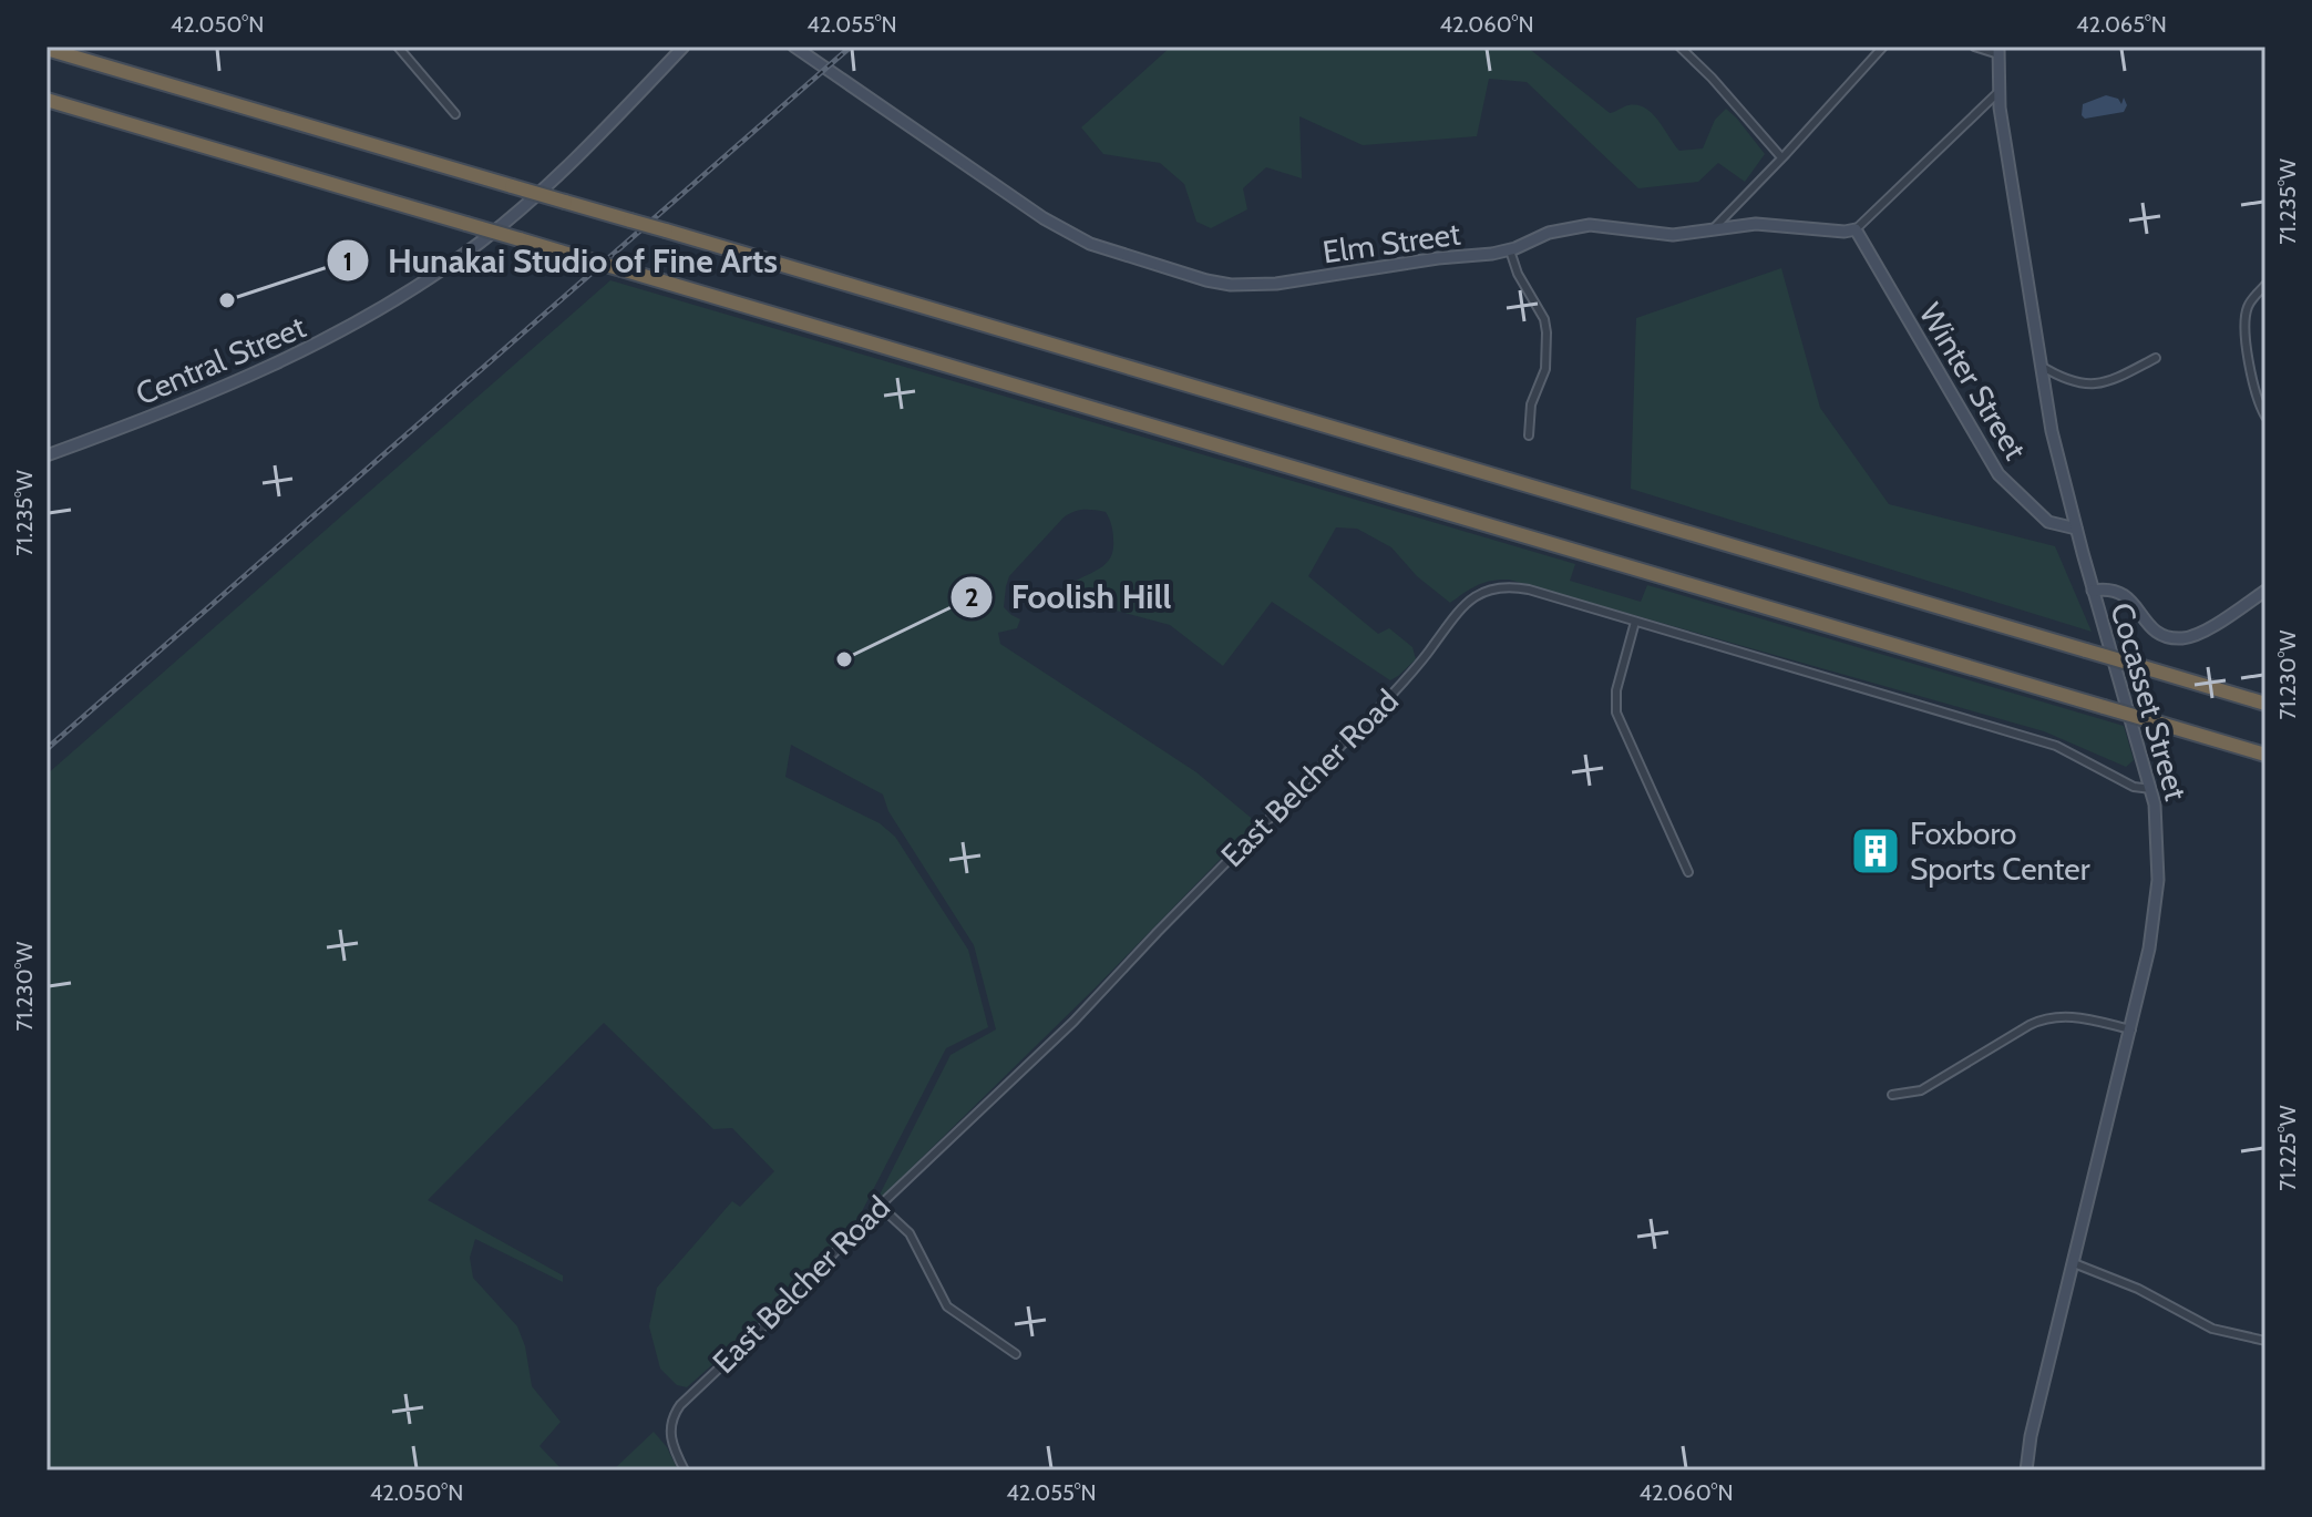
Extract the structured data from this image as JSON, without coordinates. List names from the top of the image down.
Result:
{
  "streets": {
    "main road": [
      "Elm Street",
      "Central Street",
      "Winter Street",
      "Cocasset Street"
    ],
    "street": ["East Belcher Road"]
  },
  "crossings": [
    ["Elm Street", "Winter Street"],
    ["Winter Street", "Cocasset Street"],
    ["Cocasset Street", "East Belcher Road"]
  ],
  "places": {
    "other": ["Hunakai Studio of Fine Arts", "Foolish Hill"],
    "building": ["Foxboro Sports Center"]
  },
  "coordinates": [
    "42.050°N",
    "42.055°N",
    "42.060°N",
    "42.065°N",
    "71.235°W",
    "71.230°W",
    "71.225°W"
  ]
}
